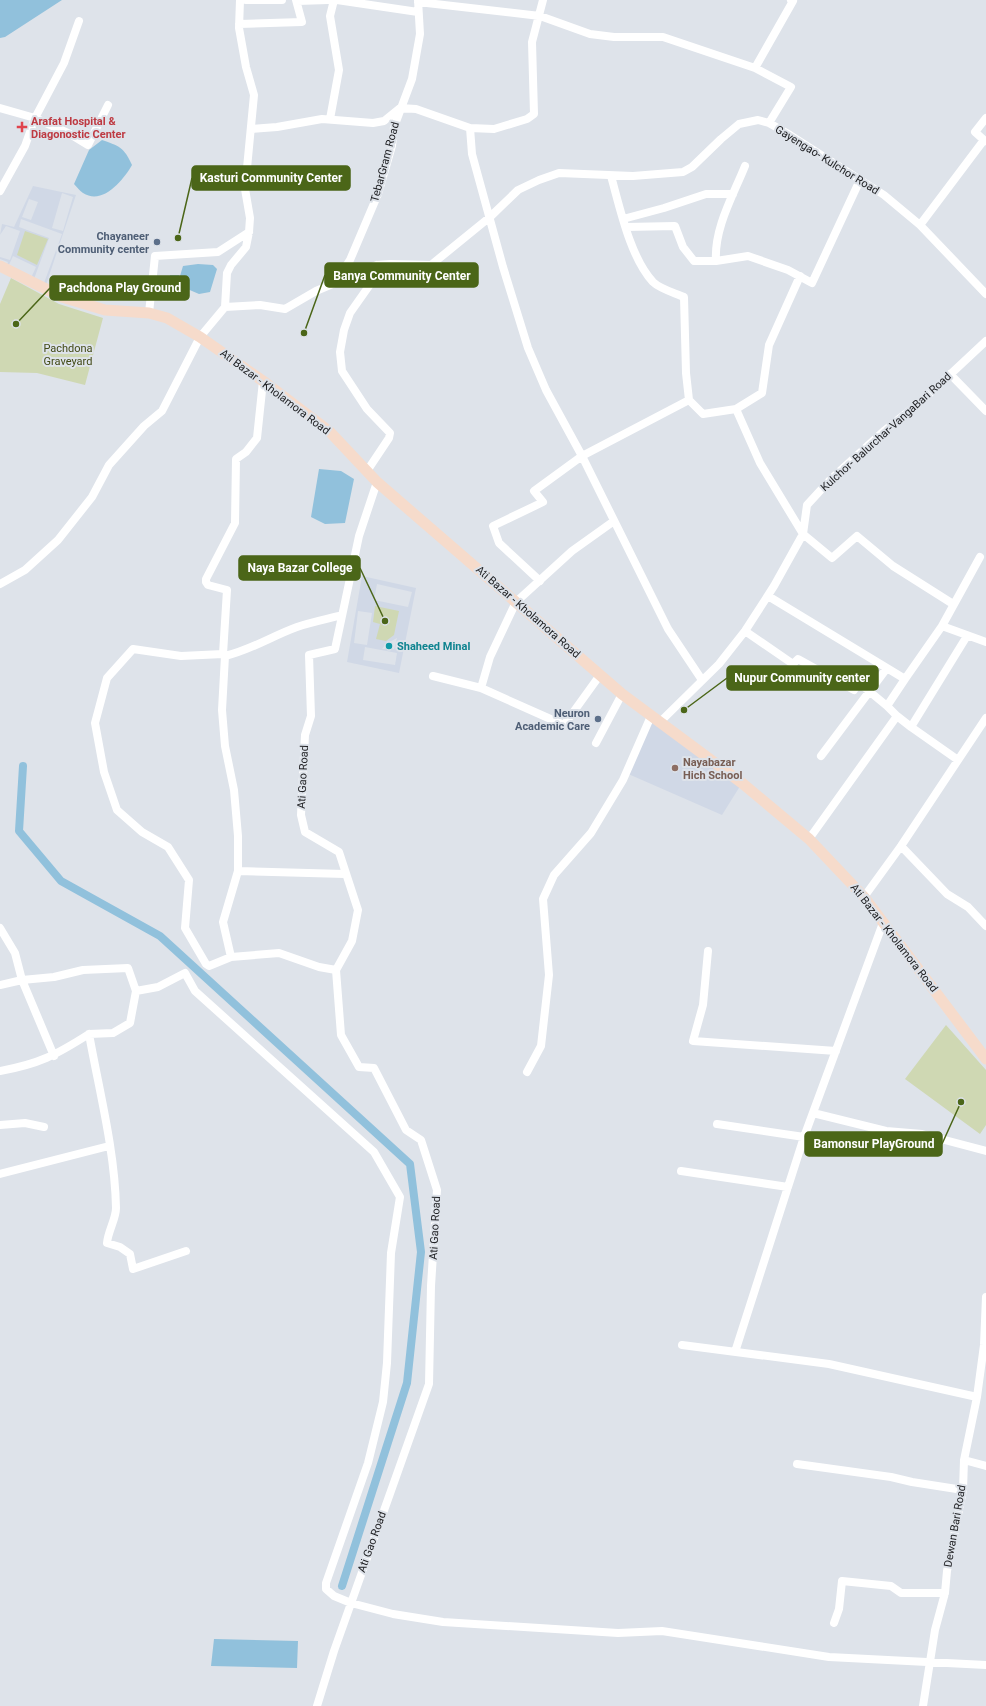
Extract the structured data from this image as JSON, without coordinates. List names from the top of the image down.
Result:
{
  "streets": {
    "main road": ["Ati Bazar - Kholamora Road"],
    "street": [
      "Gayengao- Kulchor Road",
      "TebarGram Road",
      "Kulchor- Balurchar-VangaBari Road",
      "Ati Gao Road",
      "Dewan Bari Road"
    ]
  },
  "crossings": [
    ["Gayengao- Kulchor Road", "TebarGram Road"],
    ["Ati Bazar - Kholamora Road", "Kulchor- Balurchar-VangaBari Road"]
  ],
  "parks": ["Pachdona Graveyard"],
  "places": {
    "health": ["Arafat Hospital & Diagonostic Center"],
    "other": [
      "Kasturi Community Center",
      "Chayaneer Community center",
      "Pachdona Play Ground",
      "Banya Community Center",
      "Naya Bazar College",
      "Shaheed Minal",
      "Nupur Community center",
      "Neuron Academic Care",
      "Nayabazar Hich School",
      "Bamonsur PlayGround"
    ]
  }
}
